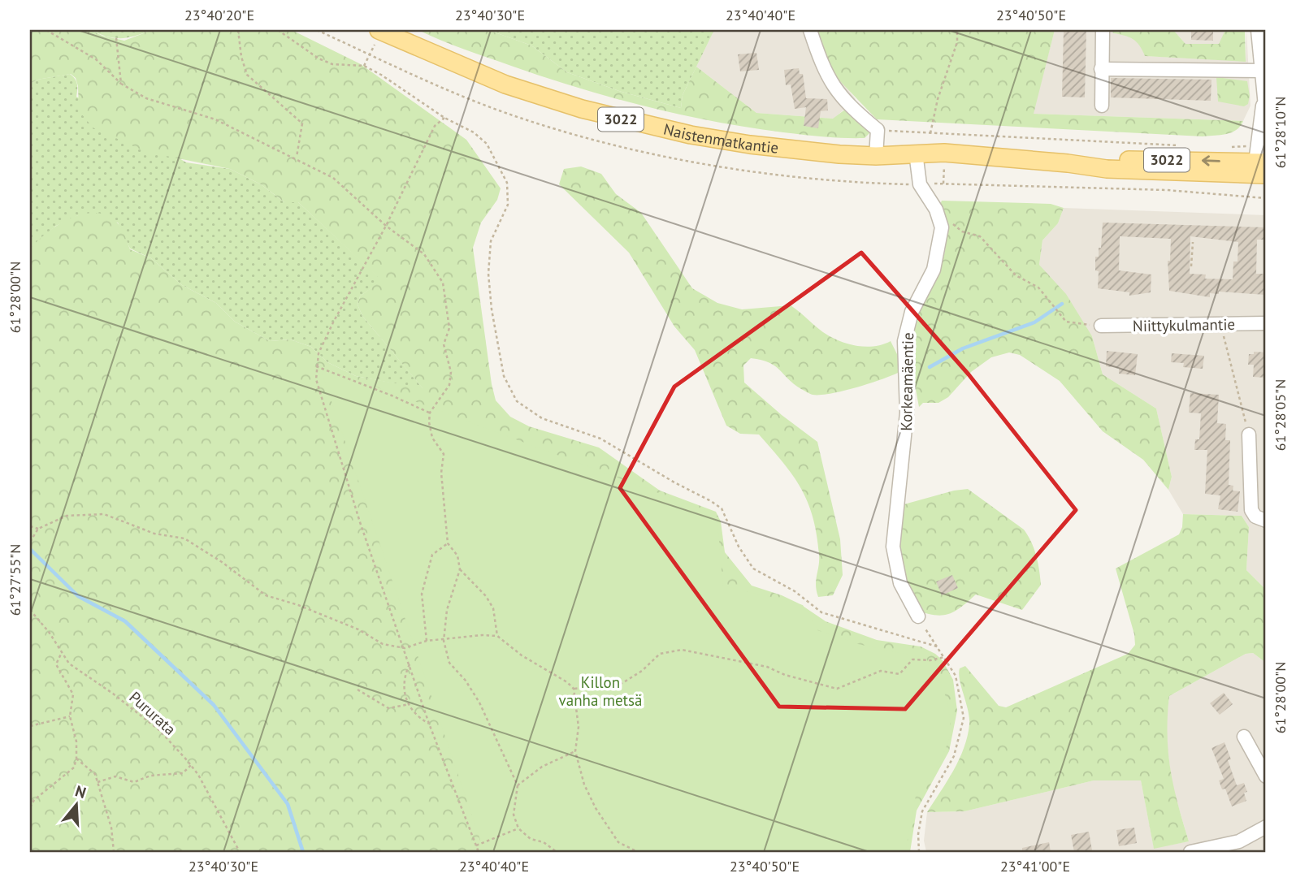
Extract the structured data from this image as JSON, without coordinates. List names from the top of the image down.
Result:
{
  "streets": {
    "main road": ["3022", "Naistenmatkantie"],
    "street": ["Niittykulmantie", "Korkeamäentie"],
    "path": ["Pururata"]
  },
  "crossings": [
    ["Naistenmatkantie", "Korkeamäentie"]
  ],
  "parks": ["Killon vanha metsä"],
  "north": "top",
  "coordinates": [
    "23°40'20\"E",
    "23°40'30\"E",
    "23°40'40\"E",
    "23°40'50\"E",
    "61°28'10\"N",
    "61°28'00\"N",
    "61°28'05\"N",
    "61°27'55\"N",
    "23°41'00\"E"
  ]
}
